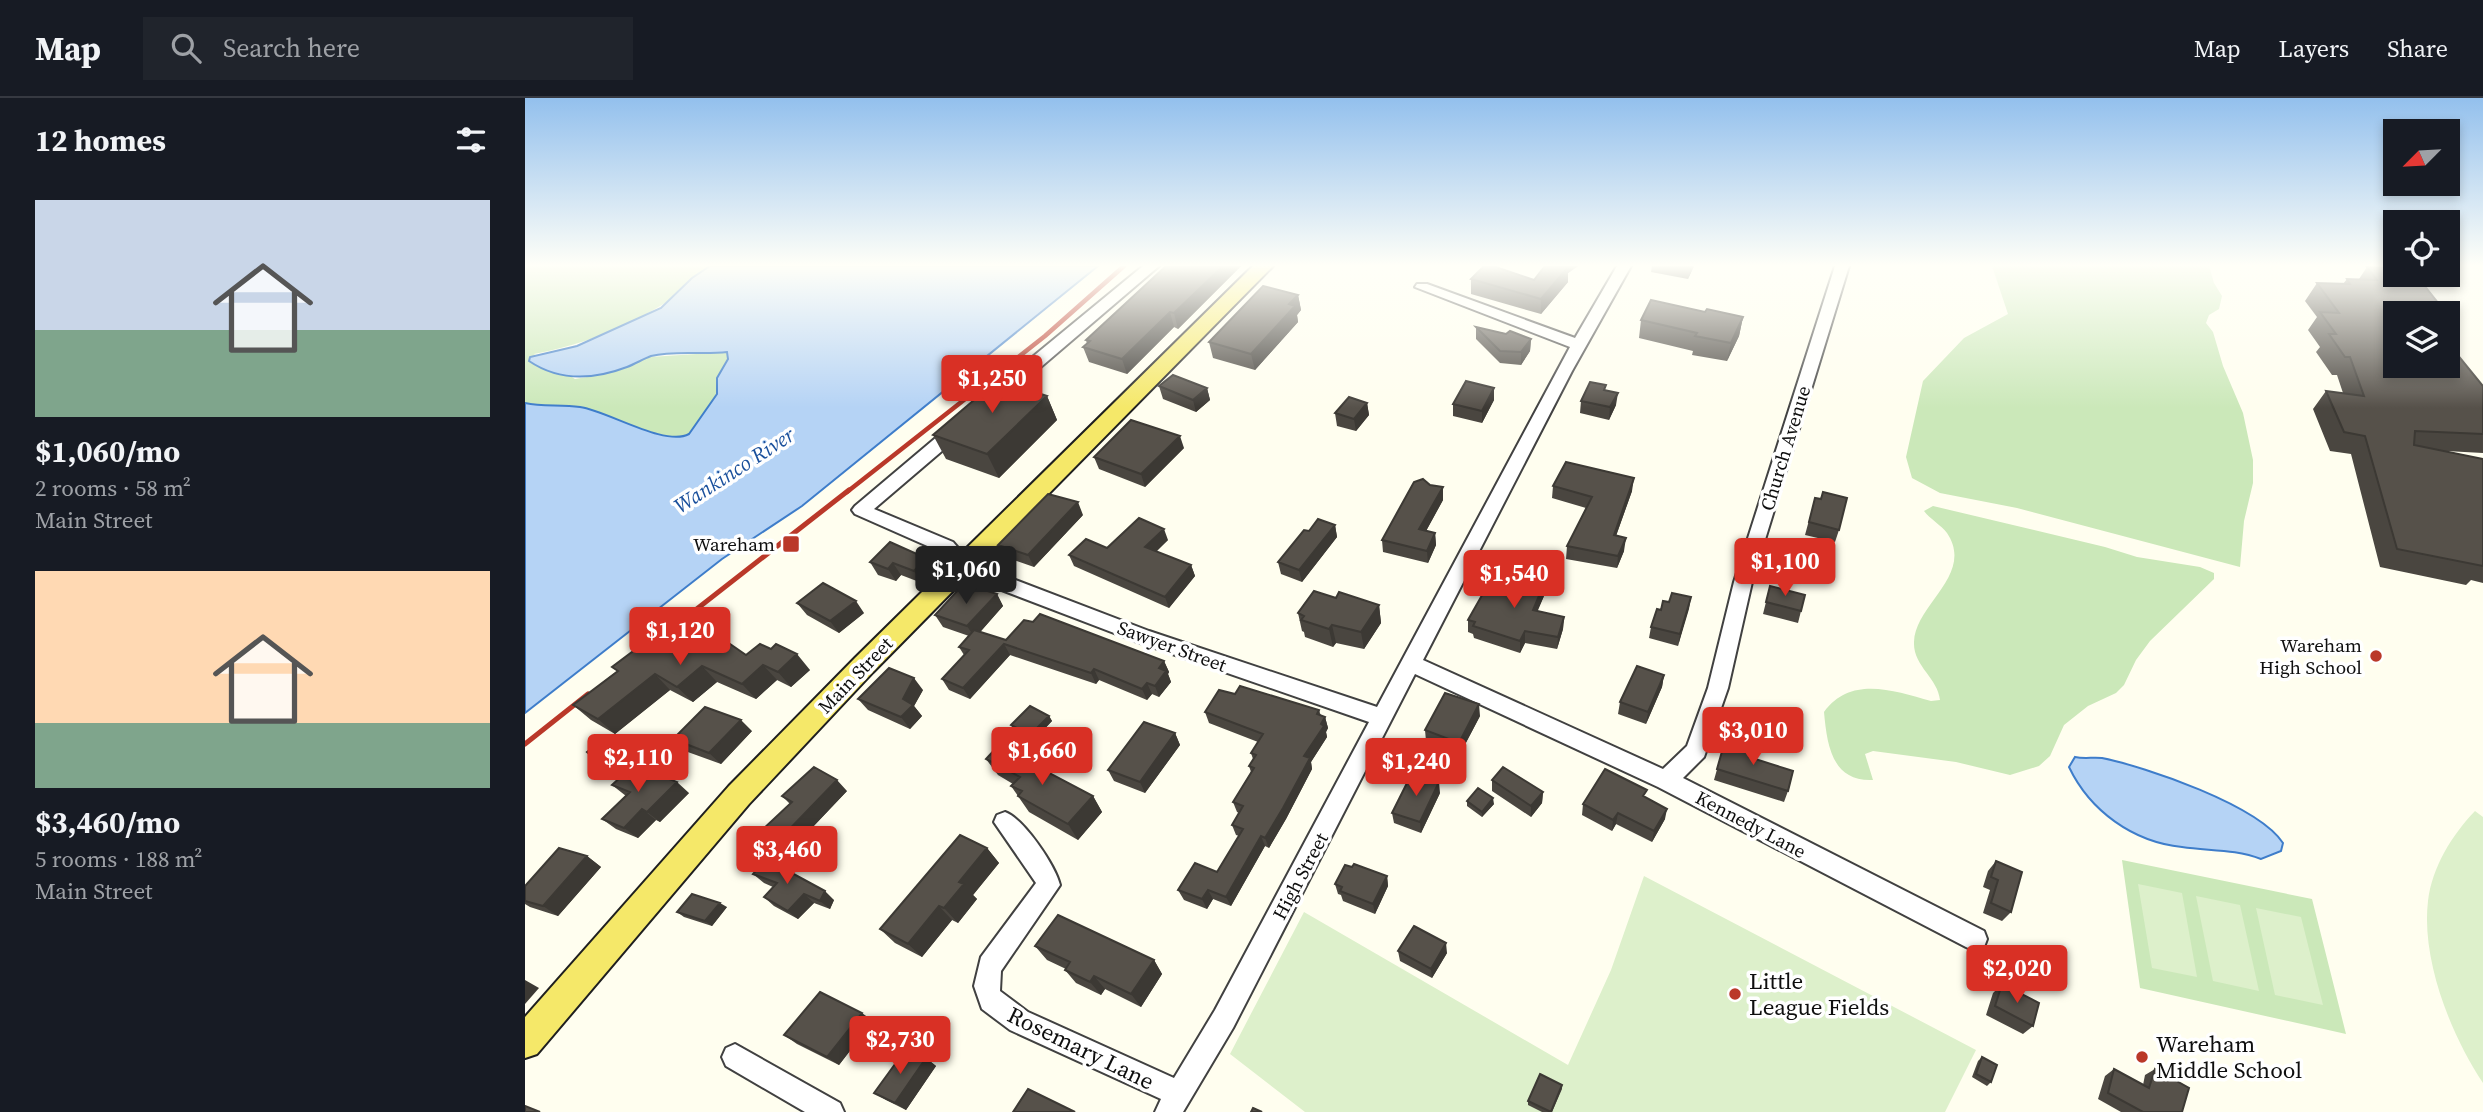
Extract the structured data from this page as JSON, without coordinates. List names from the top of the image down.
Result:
{
  "streets": {
    "main road": ["Main Street"],
    "street": [
      "Church Avenue",
      "Sawyer Street",
      "Kennedy Lane",
      "High Street",
      "Rosemary Lane"
    ]
  },
  "crossings": [
    ["Church Avenue", "Kennedy Lane"],
    ["Sawyer Street", "Main Street"],
    ["Sawyer Street", "High Street"],
    ["Kennedy Lane", "High Street"],
    ["High Street", "Rosemary Lane"]
  ],
  "water": ["Wankinco River"],
  "places": {
    "transit": ["Wareham"],
    "other": ["Wareham High School", "Little League Fields", "Wareham Middle School"]
  },
  "north": "bottom left",
  "page": {
    "header": "Map",
    "search": "Search here",
    "nav": ["Map", "Layers", "Share"],
    "heading": "12 homes",
    "list": [
      {
        "name": "$1,060/mo",
        "note": "2 rooms · 58 m² · Main Street"
      },
      {
        "name": "$3,460/mo",
        "note": "5 rooms · 188 m² · Main Street"
      }
    ],
    "price": [
      "$1,250",
      "$1,100",
      "$1,060",
      "$1,540",
      "$1,120",
      "$3,010",
      "$1,660",
      "$2,110",
      "$1,240",
      "$3,460",
      "$2,020",
      "$2,730"
    ]
  }
}
